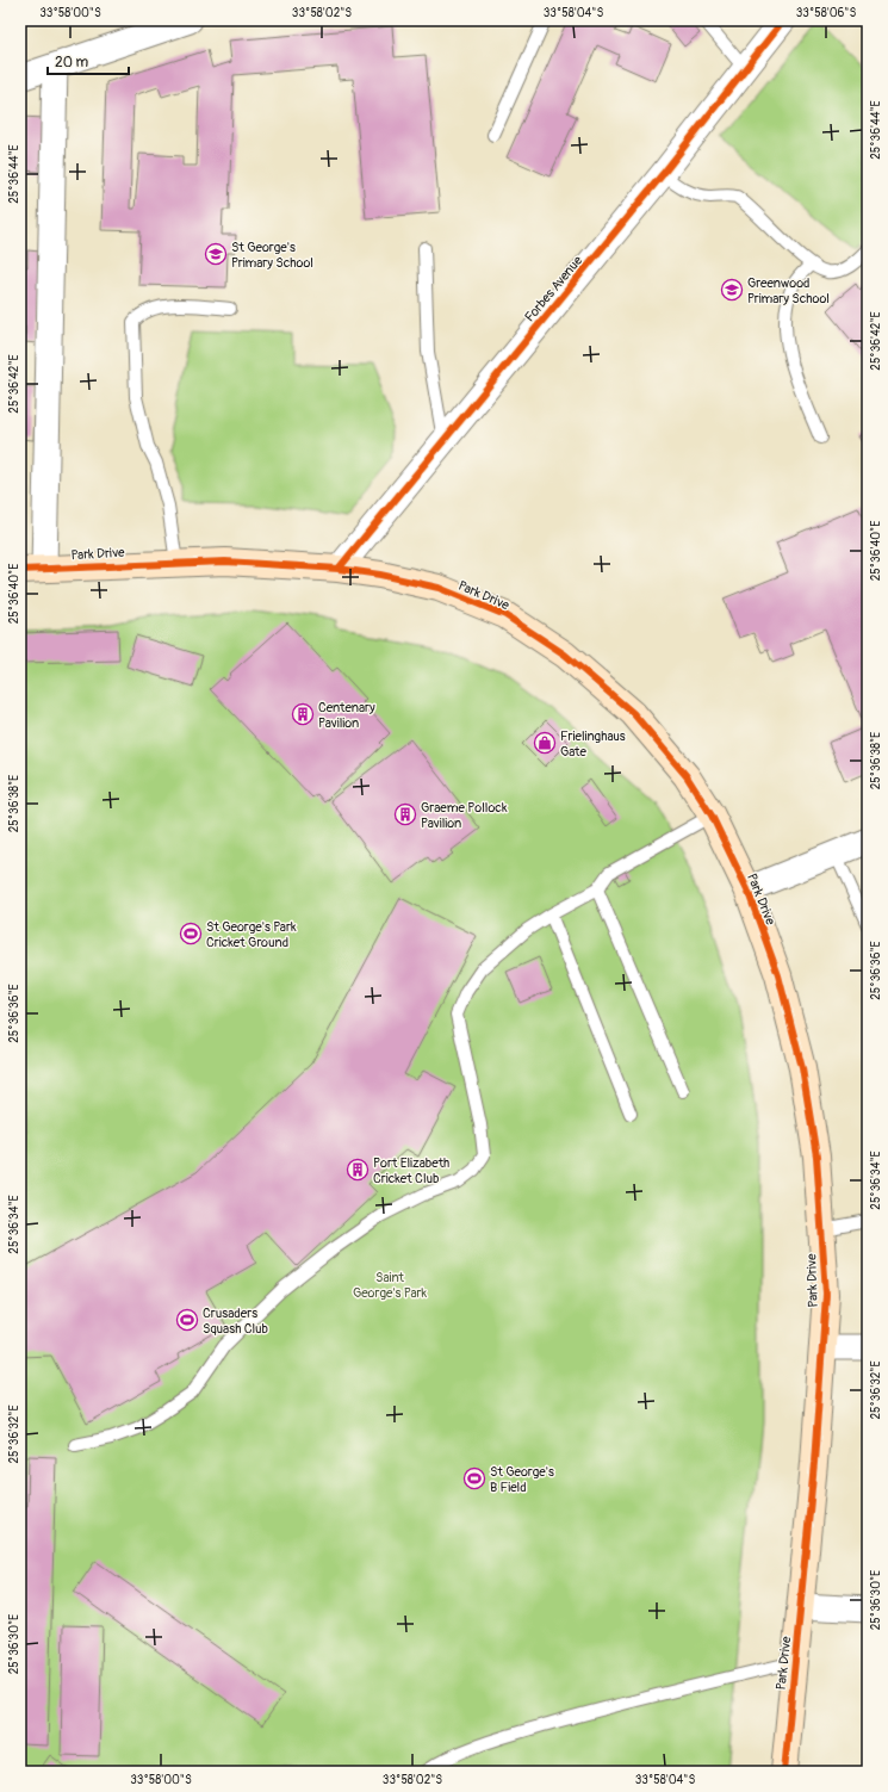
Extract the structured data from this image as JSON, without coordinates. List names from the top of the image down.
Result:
{
  "streets": {
    "street": ["Forbes Avenue", "Park Drive"]
  },
  "crossings": [
    ["Forbes Avenue", "Park Drive"]
  ],
  "parks": ["Saint George's Park"],
  "places": {
    "school or university": ["St George's Primary School", "Greenwood Primary School"],
    "building": ["Centenary Pavilion", "Graeme Pollock Pavilion", "Port Elizabeth Cricket Club"],
    "shop": ["Frielinghaus Gate"],
    "sports": ["St George's Park Cricket Ground", "Crusaders Squash Club", "St George's B Field"]
  },
  "scale_bar": "20 m",
  "coordinates": [
    "33°58'00\"S",
    "33°58'02\"S",
    "33°58'04\"S",
    "33°58'06\"S",
    "25°36'44\"E",
    "25°36'42\"E",
    "25°36'40\"E",
    "25°36'38\"E",
    "25°36'36\"E",
    "25°36'34\"E",
    "25°36'32\"E",
    "25°36'30\"E"
  ]
}
